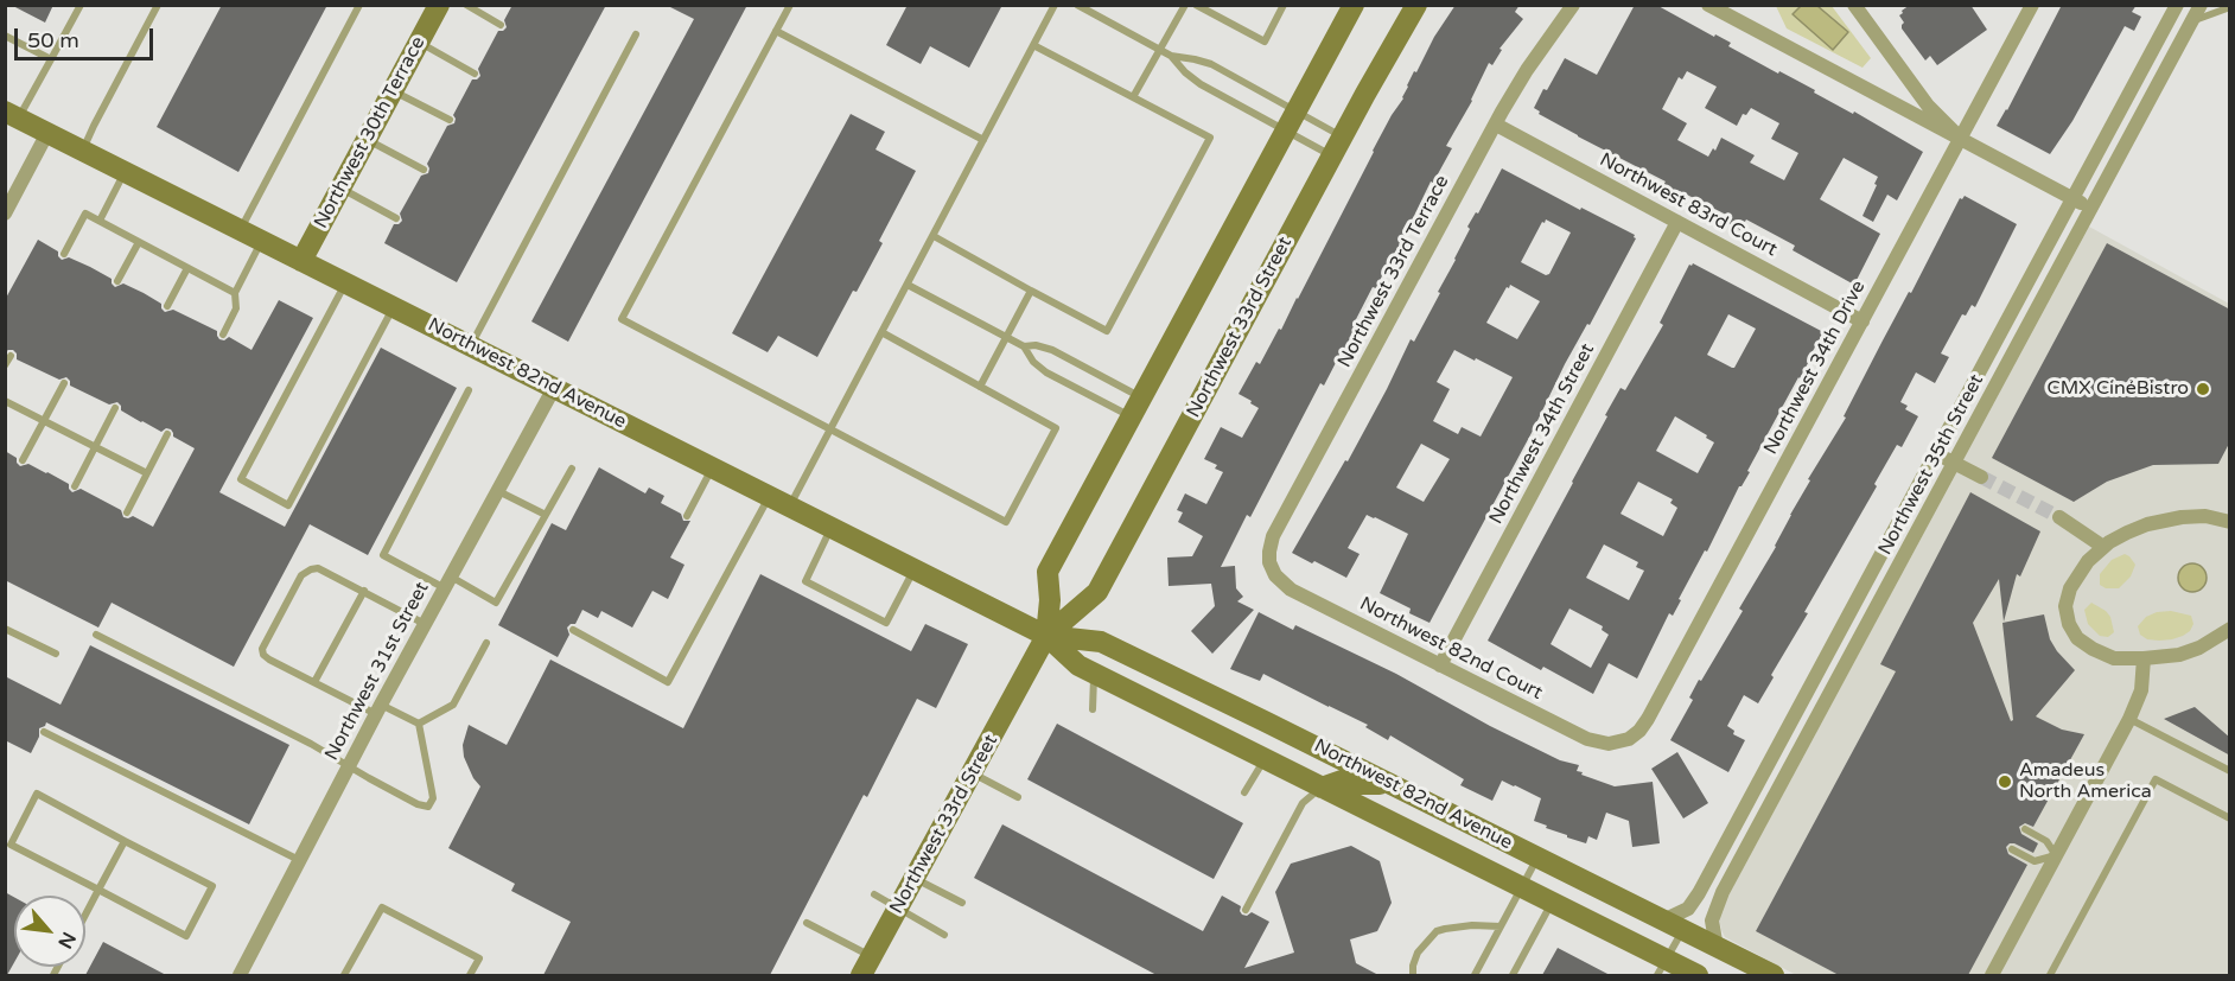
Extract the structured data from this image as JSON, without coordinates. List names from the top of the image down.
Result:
{
  "streets": {
    "street": [
      "Northwest 30th Terrace",
      "Northwest 83rd Court",
      "Northwest 33rd Terrace",
      "Northwest 33rd Street",
      "Northwest 34th Drive",
      "Northwest 82nd Avenue",
      "Northwest 34th Street",
      "Northwest 35th Street",
      "Northwest 82nd Court",
      "Northwest 31st Street"
    ]
  },
  "crossings": [
    ["Northwest 30th Terrace", "Northwest 82nd Avenue"],
    ["Northwest 83rd Court", "Northwest 33rd Terrace"],
    ["Northwest 83rd Court", "Northwest 34th Drive"],
    ["Northwest 83rd Court", "Northwest 34th Street"],
    ["Northwest 33rd Terrace", "Northwest 82nd Court"],
    ["Northwest 33rd Street", "Northwest 82nd Avenue"],
    ["Northwest 34th Drive", "Northwest 82nd Court"],
    ["Northwest 82nd Avenue", "Northwest 35th Street"],
    ["Northwest 82nd Avenue", "Northwest 31st Street"],
    ["Northwest 34th Street", "Northwest 82nd Court"]
  ],
  "places": ["CMX CinéBistro", "Amadeus North America"],
  "scale_bar": "50 m",
  "north": "bottom right"
}
